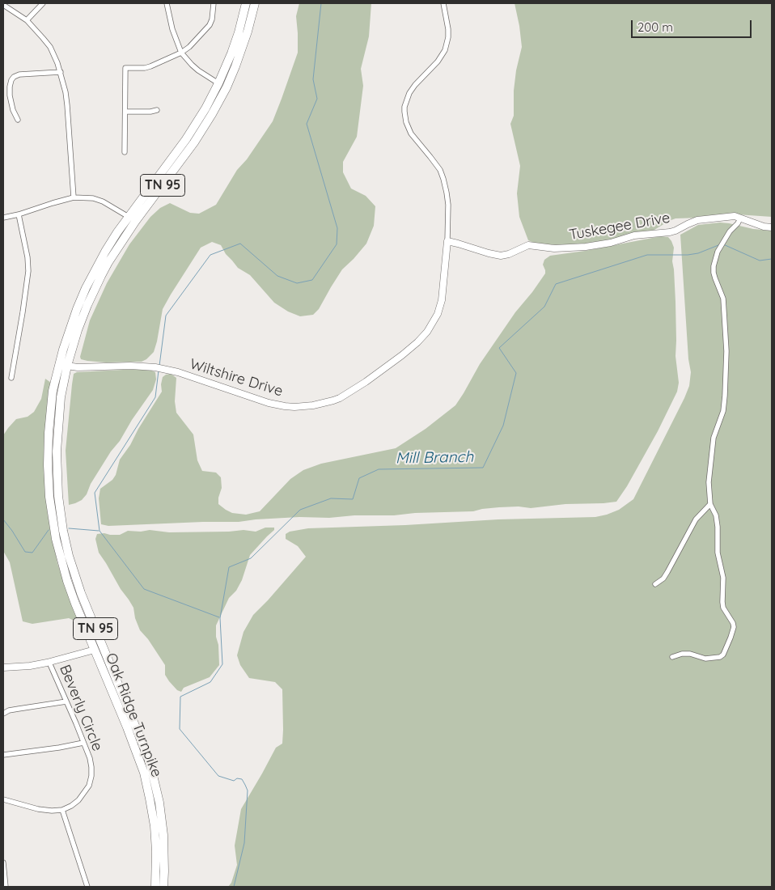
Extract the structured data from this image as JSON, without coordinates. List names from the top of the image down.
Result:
{
  "streets": {
    "highway": ["TN 95", "Oak Ridge Turnpike"],
    "street": ["Tuskegee Drive", "Wiltshire Drive", "Beverly Circle"]
  },
  "crossings": [
    ["Tuskegee Drive", "Wiltshire Drive"],
    ["Wiltshire Drive", "Oak Ridge Turnpike"]
  ],
  "water": ["Mill Branch"],
  "scale_bar": "200 m"
}
